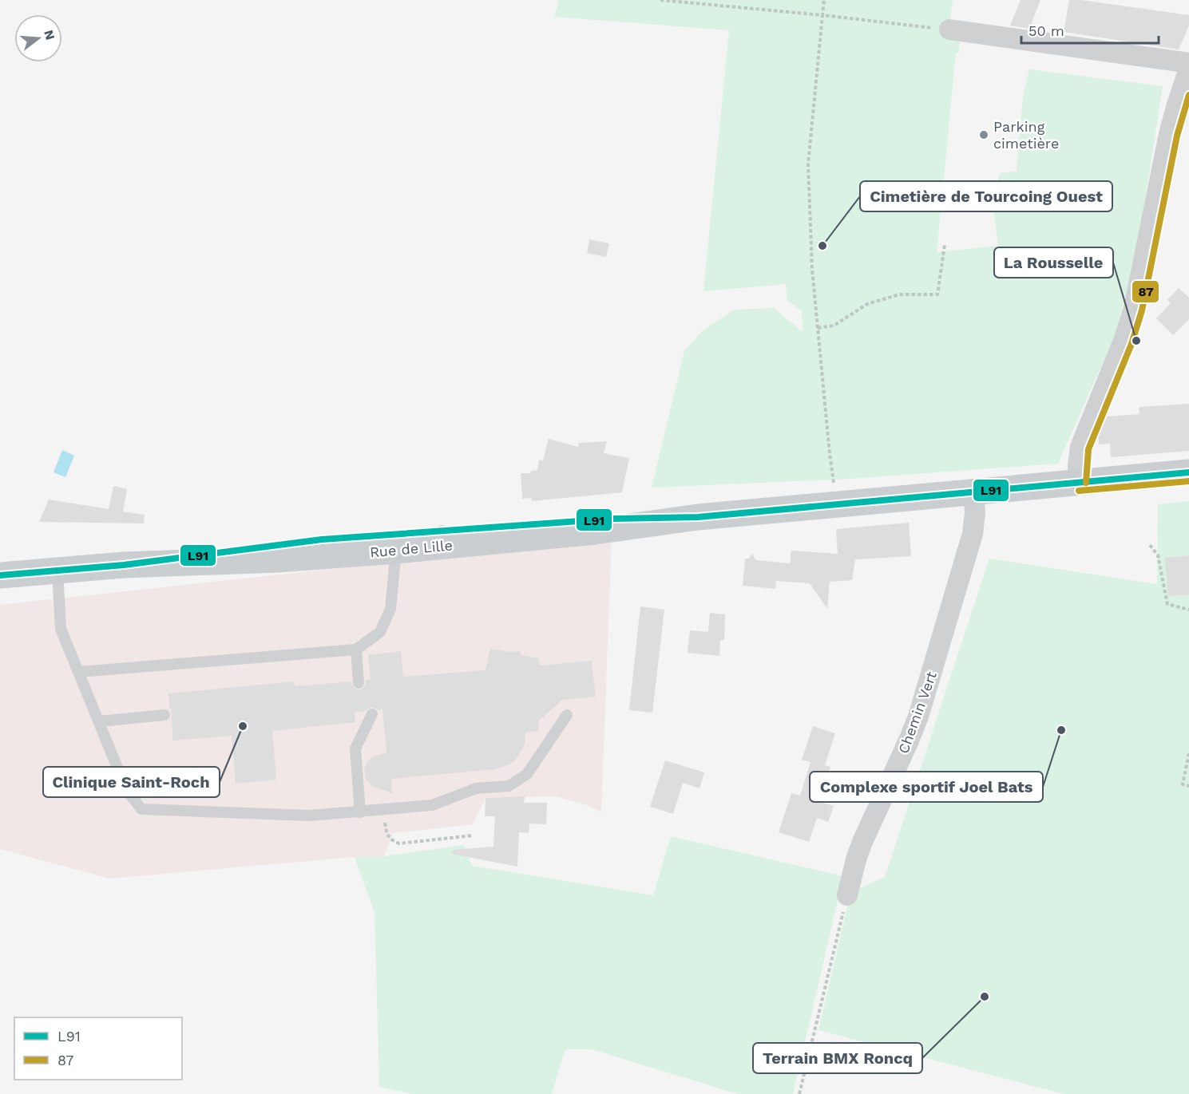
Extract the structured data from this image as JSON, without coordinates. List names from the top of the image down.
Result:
{
  "streets": {
    "main road": ["Rue de Lille"],
    "street": ["Chemin Vert"]
  },
  "crossings": [
    ["Rue de Lille", "Chemin Vert"]
  ],
  "places": [
    "Parking cimetière",
    "Cimetière de Tourcoing Ouest",
    "La Rousselle",
    "Clinique Saint-Roch",
    "Complexe sportif Joel Bats",
    "Terrain BMX Roncq"
  ],
  "lines": ["transit line 87", "transit line L91"],
  "legend": ["L91", "87"],
  "scale_bar": "50 m",
  "north": "right"
}
